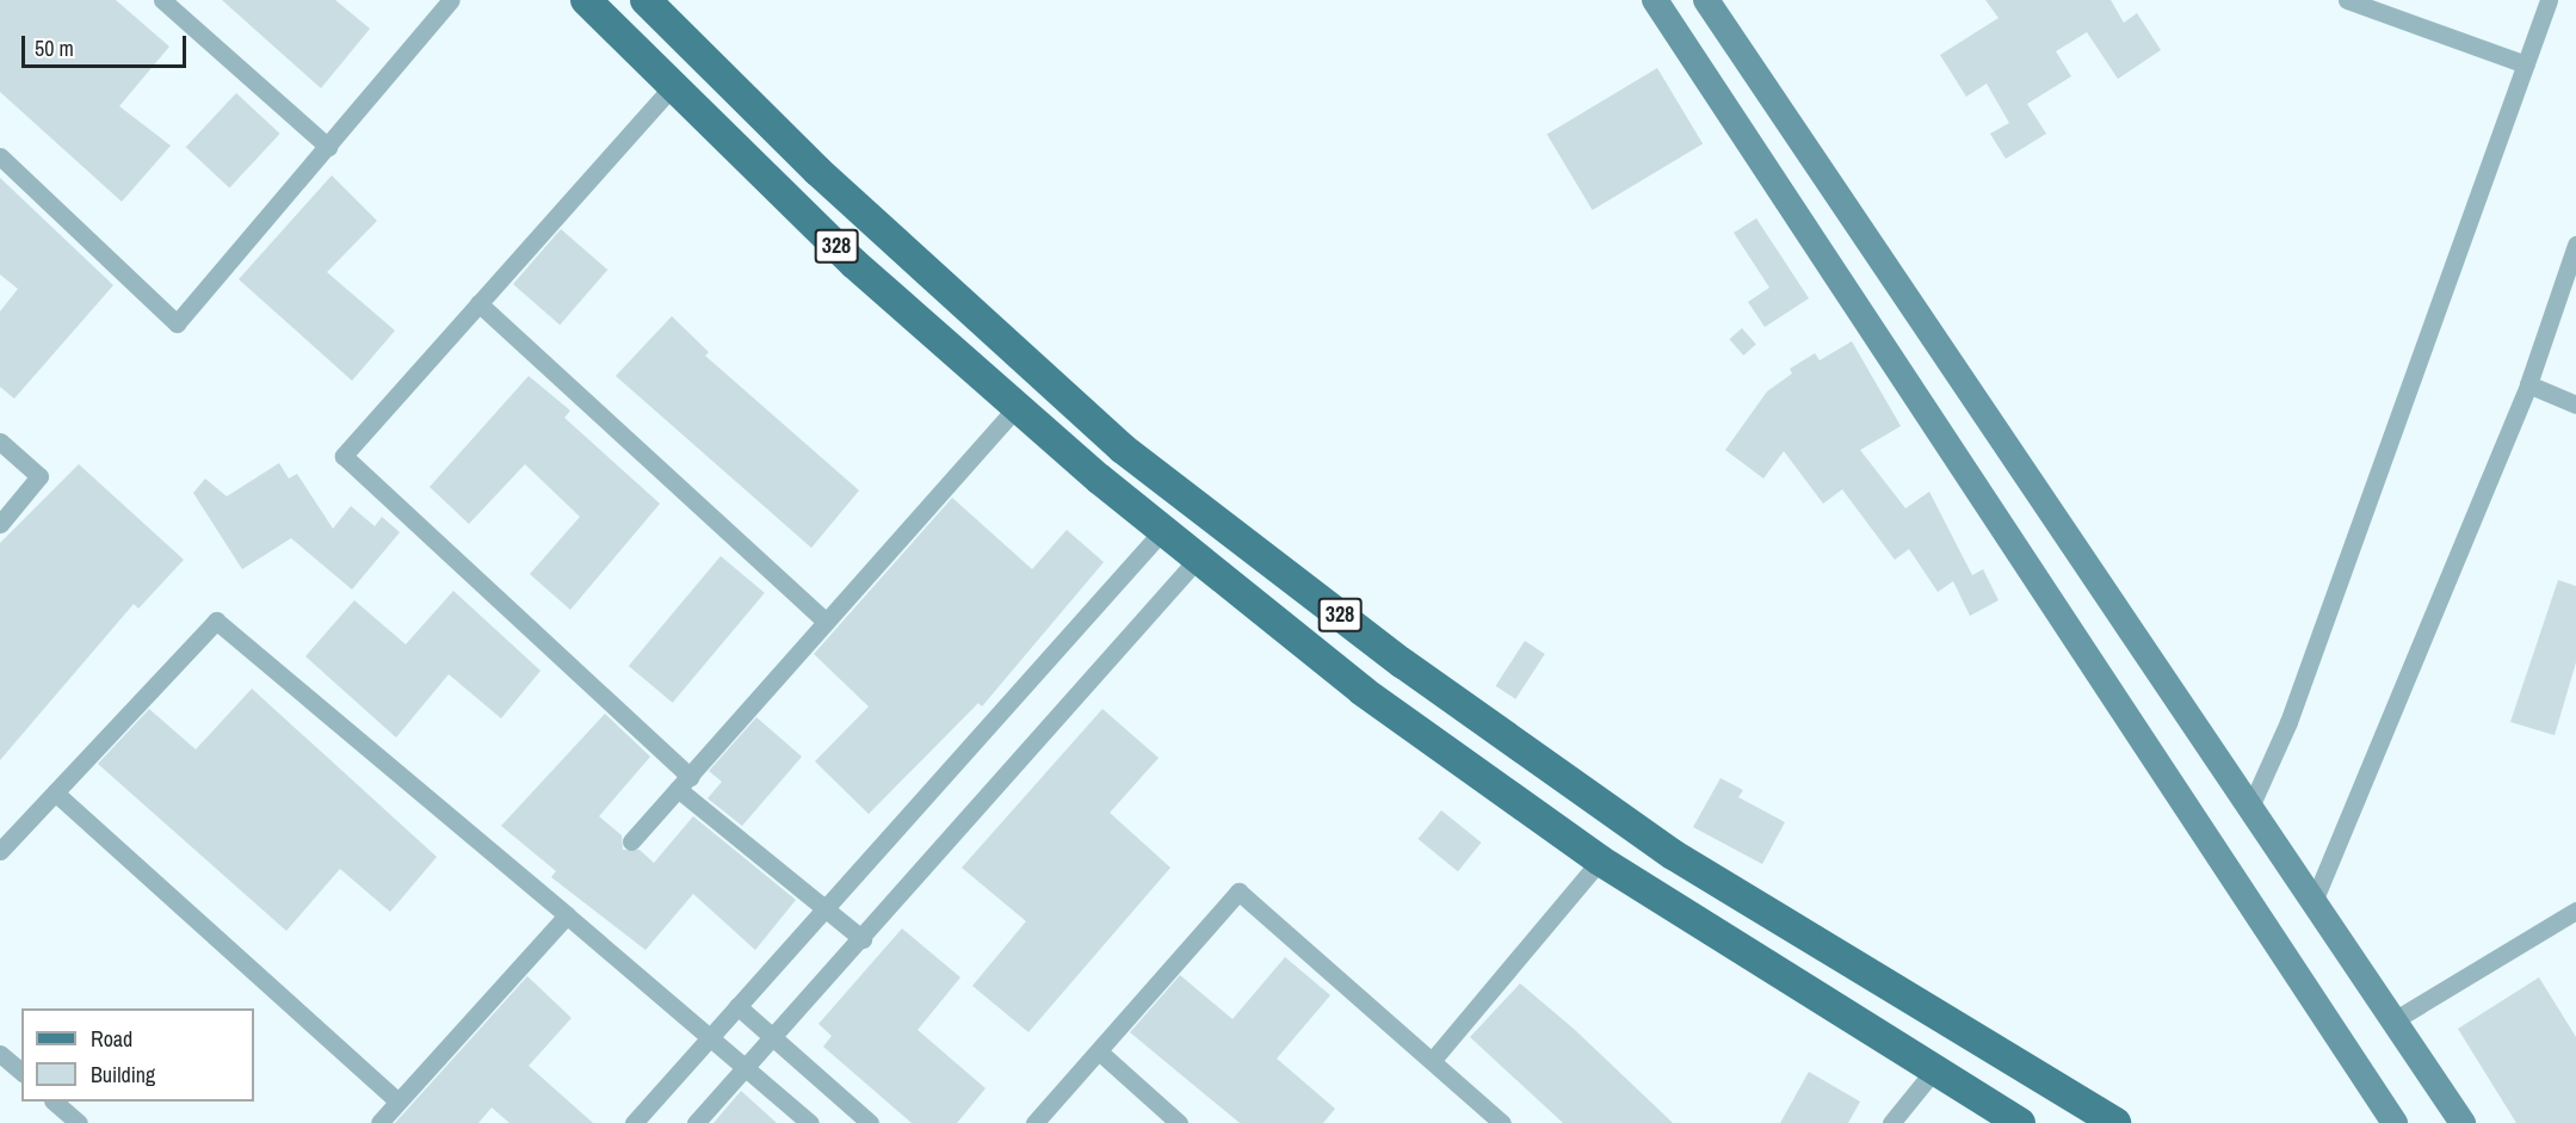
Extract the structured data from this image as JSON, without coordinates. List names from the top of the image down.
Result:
{
  "streets": {
    "main road": ["328"]
  },
  "legend": ["Road", "Building"],
  "scale_bar": "50 m"
}
